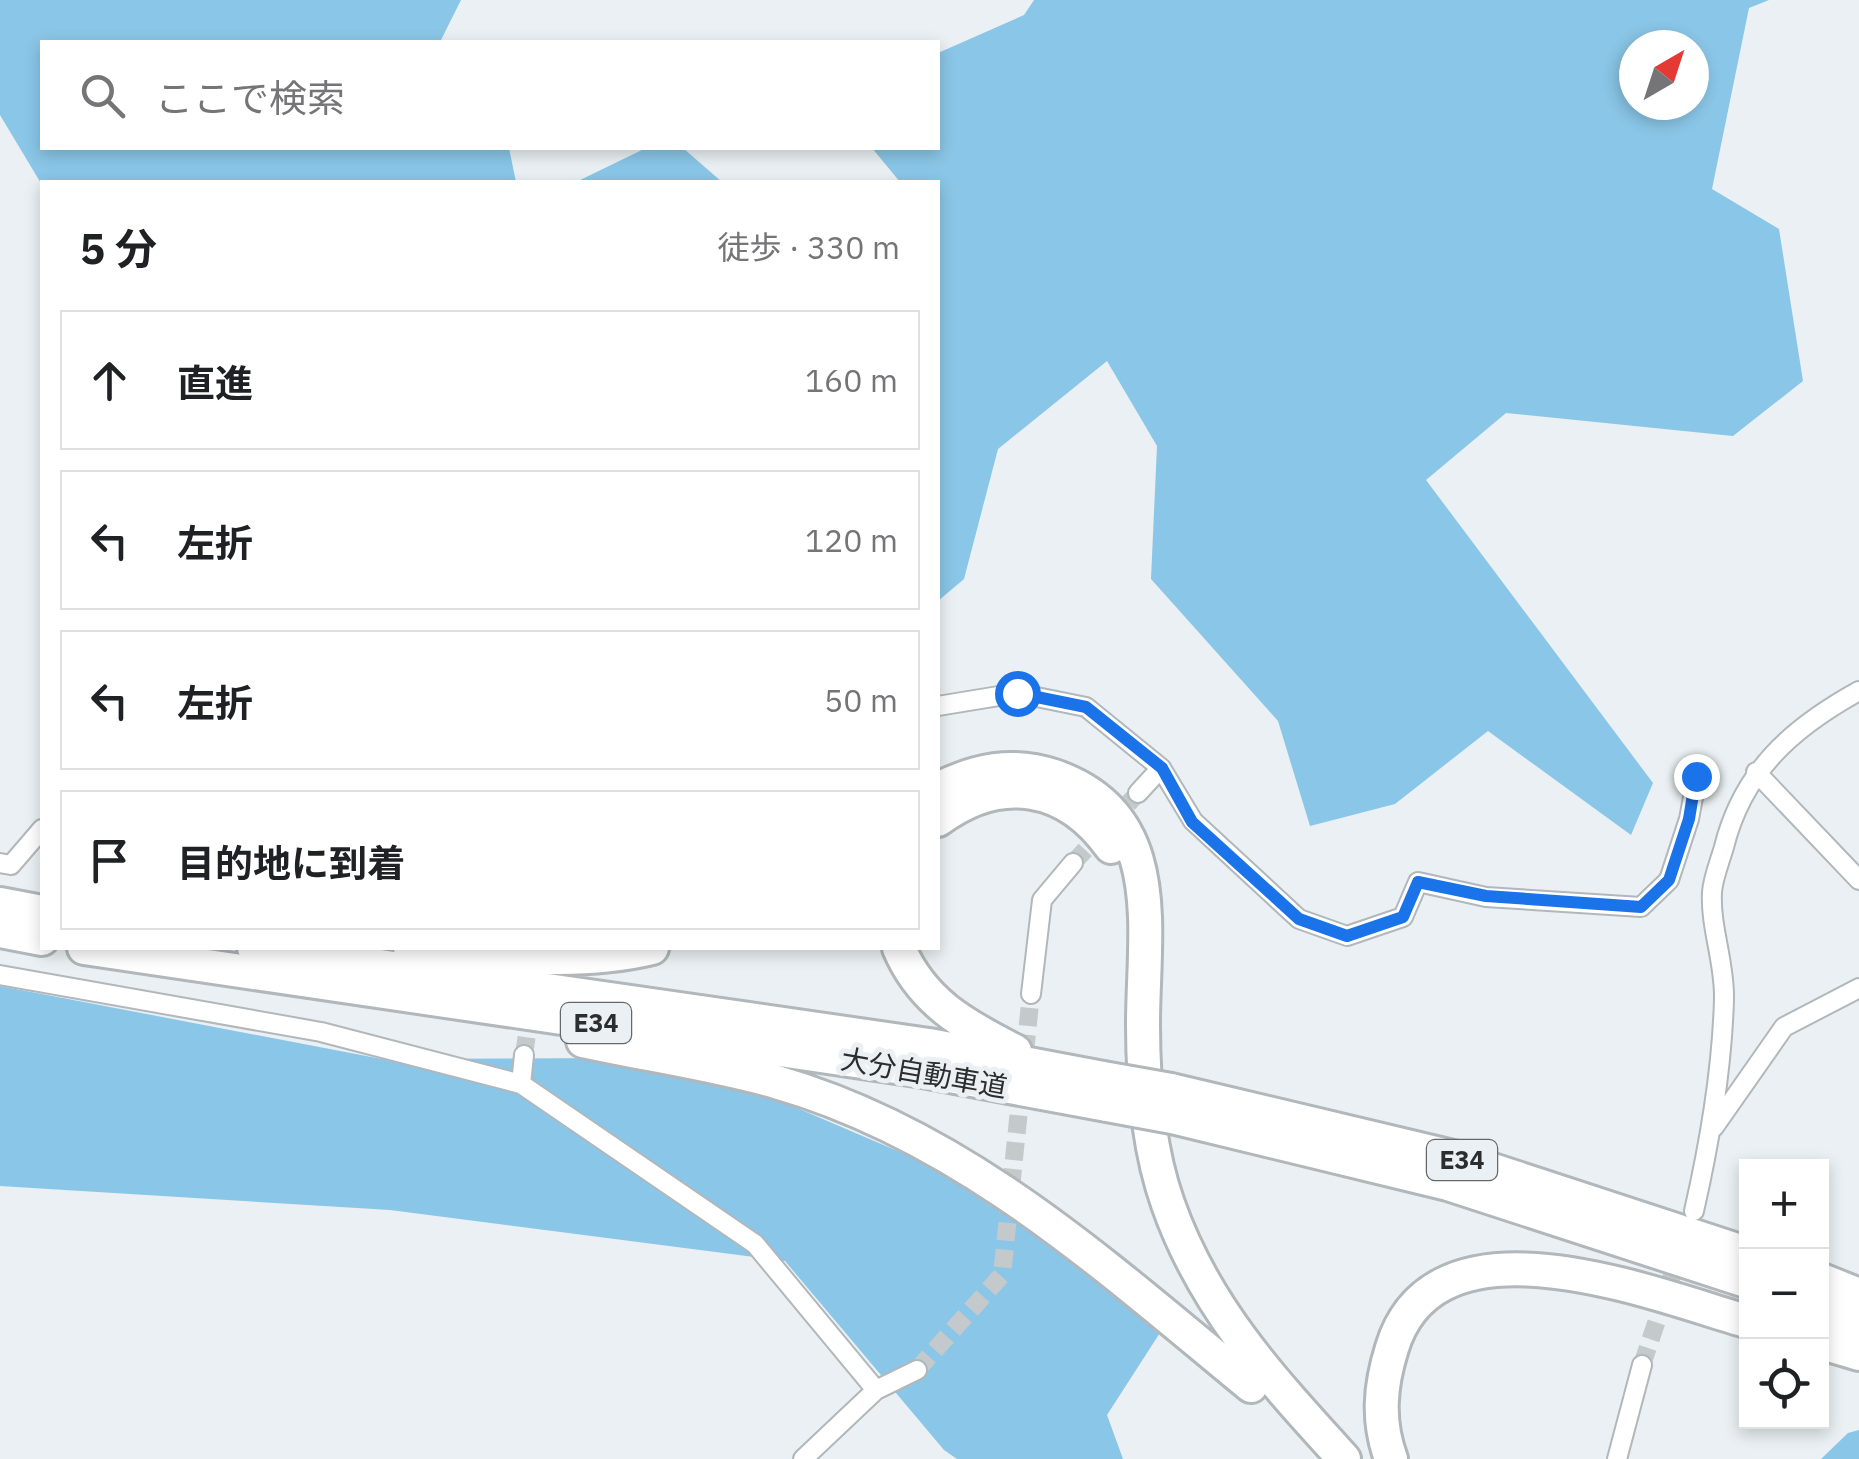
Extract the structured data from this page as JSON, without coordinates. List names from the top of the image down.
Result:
{
  "streets": {
    "highway": ["E34", "大分自動車道"]
  },
  "north": "top right",
  "page": {
    "search": "ここで検索",
    "heading": ["5 分", "徒歩 · 330 m"],
    "list": [
      ["直進", "160 m"],
      ["左折", "120 m"],
      ["左折", "50 m"],
      "目的地に到着"
    ],
    "map_buttons": ["+", "−"]
  }
}
